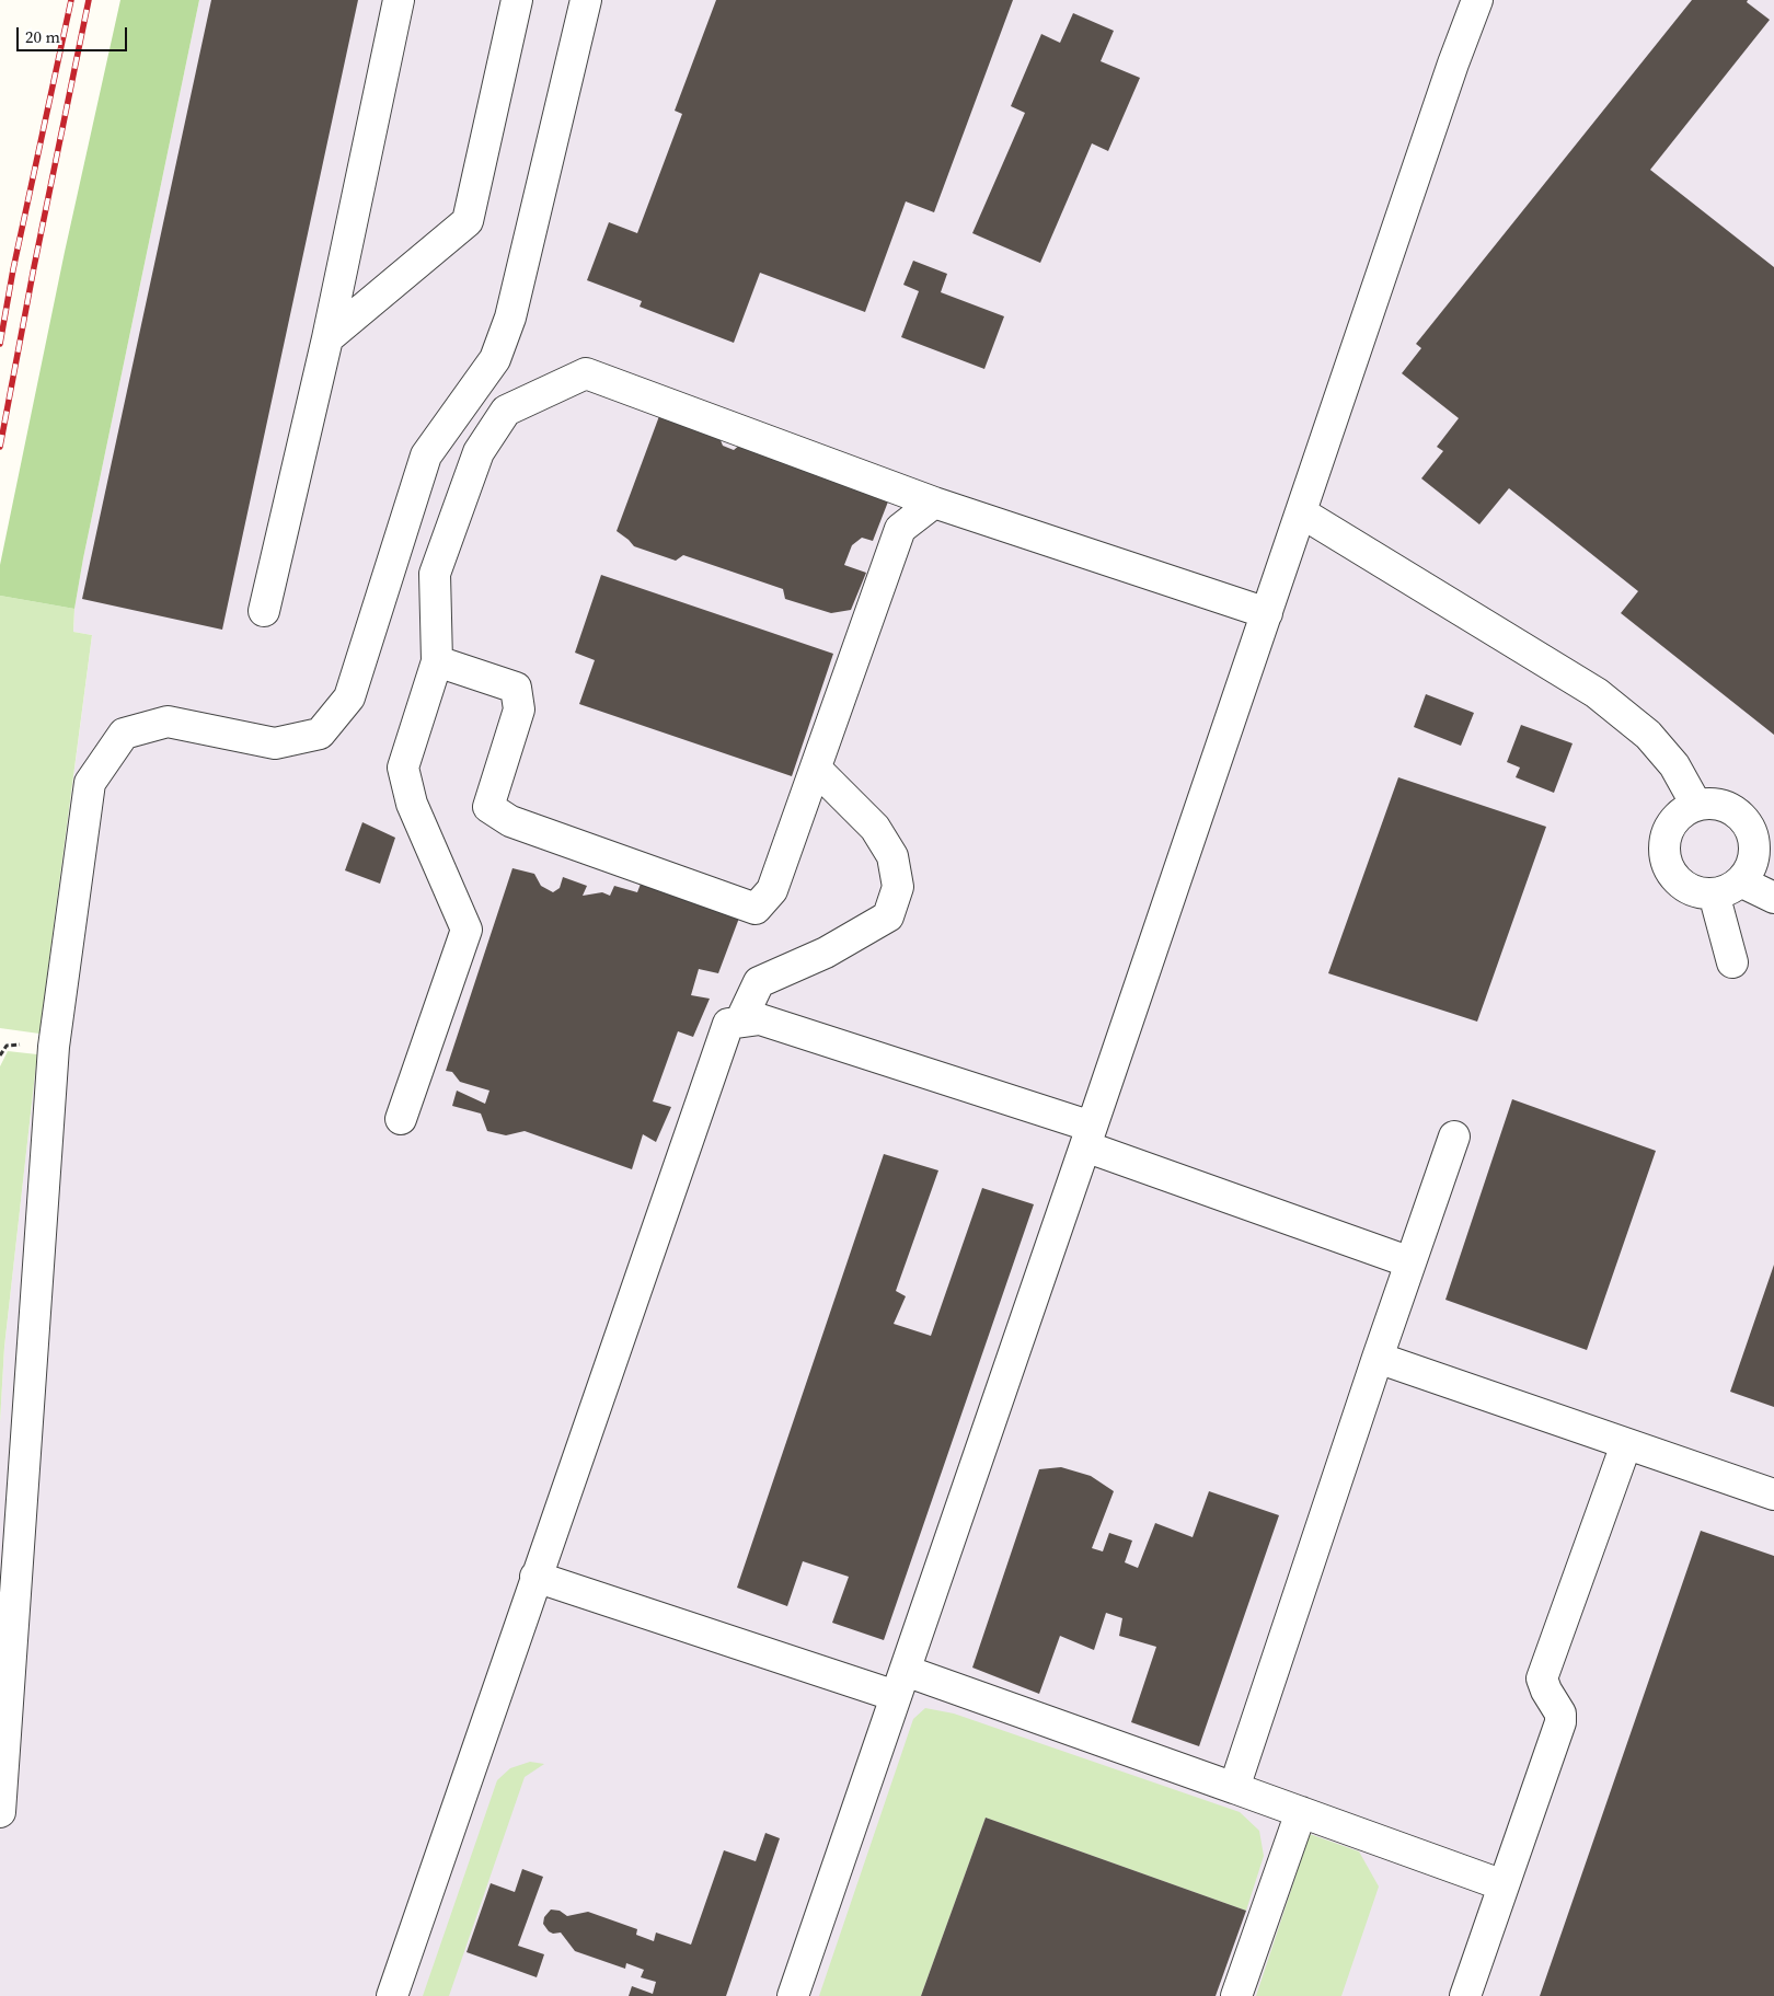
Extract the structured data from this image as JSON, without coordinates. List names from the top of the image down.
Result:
{
  "scale_bar": "20 m"
}
